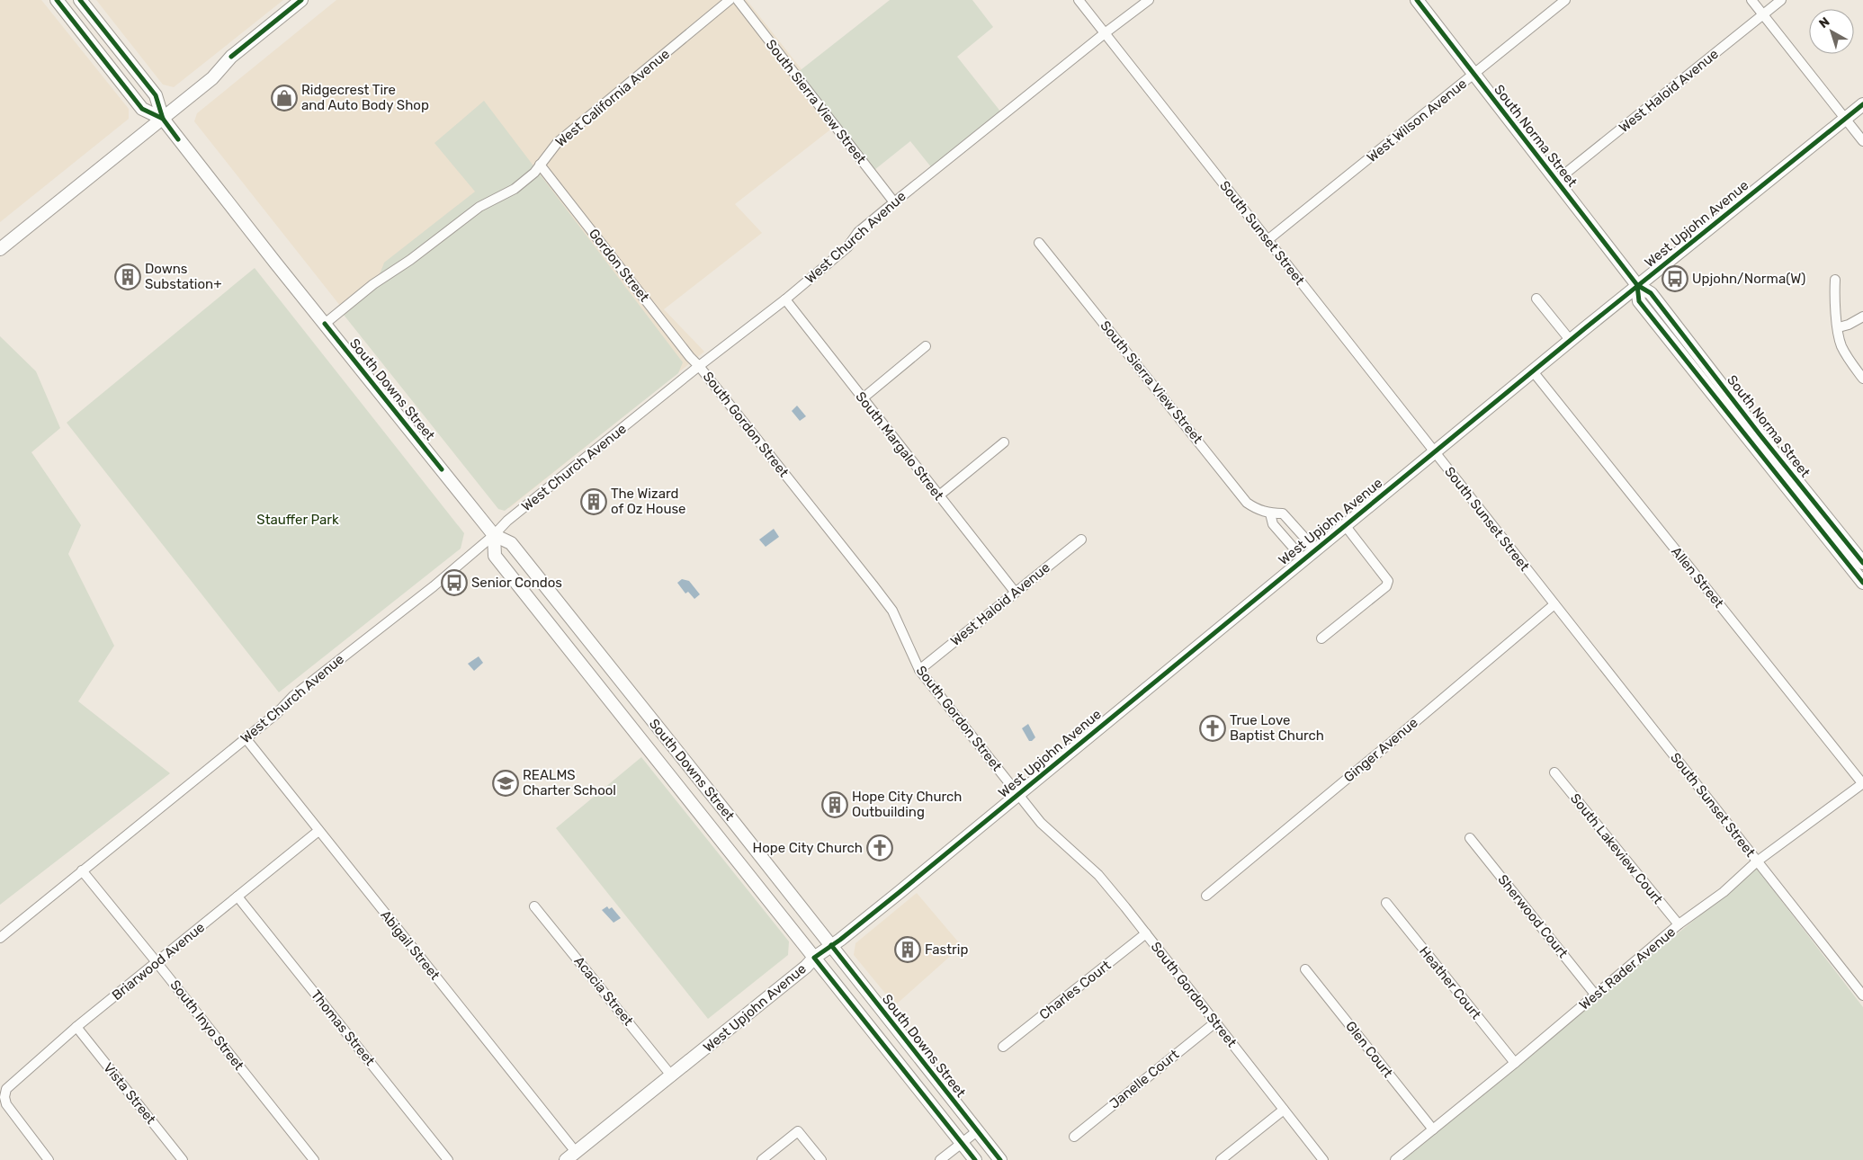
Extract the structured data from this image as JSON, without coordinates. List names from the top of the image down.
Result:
{
  "streets": {
    "main road": ["South Norma Street", "West Upjohn Avenue", "South Downs Street"],
    "street": [
      "West Haloid Avenue",
      "West California Avenue",
      "South Sierra View Street",
      "West Wilson Avenue",
      "South Sunset Street",
      "West Church Avenue",
      "Gordon Street",
      "South Gordon Street",
      "South Margalo Street",
      "Allen Street",
      "Ginger Avenue",
      "South Lakeview Court",
      "Sherwood Court",
      "Abigail Street",
      "Briarwood Avenue",
      "West Rader Avenue",
      "Heather Court",
      "Charles Court",
      "Acacia Street",
      "South Inyo Street",
      "Thomas Street",
      "Glen Court",
      "Janelle Court",
      "Vista Street"
    ]
  },
  "crossings": [
    ["West Haloid Avenue", "South Norma Street"],
    ["West Haloid Avenue", "South Gordon Street"],
    ["West Haloid Avenue", "South Margalo Street"],
    ["West California Avenue", "Gordon Street"],
    ["West California Avenue", "South Downs Street"],
    ["South Sierra View Street", "West Upjohn Avenue"],
    ["South Sierra View Street", "West Church Avenue"],
    ["West Wilson Avenue", "South Norma Street"],
    ["West Wilson Avenue", "South Sunset Street"],
    ["South Norma Street", "West Upjohn Avenue"],
    ["West Upjohn Avenue", "South Sunset Street"],
    ["West Upjohn Avenue", "South Downs Street"],
    ["West Upjohn Avenue", "South Gordon Street"],
    ["West Upjohn Avenue", "Allen Street"],
    ["West Upjohn Avenue", "Abigail Street"],
    ["West Upjohn Avenue", "Acacia Street"],
    ["South Sunset Street", "West Church Avenue"],
    ["South Sunset Street", "Ginger Avenue"],
    ["South Sunset Street", "West Rader Avenue"],
    ["West Church Avenue", "Gordon Street"],
    ["West Church Avenue", "South Downs Street"],
    ["West Church Avenue", "South Gordon Street"],
    ["West Church Avenue", "South Margalo Street"],
    ["West Church Avenue", "Abigail Street"],
    ["West Church Avenue", "South Inyo Street"],
    ["Gordon Street", "South Gordon Street"],
    ["South Gordon Street", "Charles Court"],
    ["South Gordon Street", "Janelle Court"],
    ["Allen Street", "West Rader Avenue"],
    ["South Lakeview Court", "West Rader Avenue"],
    ["Sherwood Court", "West Rader Avenue"],
    ["Abigail Street", "Briarwood Avenue"],
    ["Briarwood Avenue", "South Inyo Street"],
    ["Briarwood Avenue", "Thomas Street"],
    ["Briarwood Avenue", "Vista Street"],
    ["West Rader Avenue", "Heather Court"],
    ["West Rader Avenue", "Glen Court"]
  ],
  "parks": ["Stauffer Park"],
  "places": {
    "shop": ["Ridgecrest Tire and Auto Body Shop"],
    "building": [
      "Downs Substation+",
      "The Wizard of Oz House",
      "Hope City Church Outbuilding",
      "Fastrip"
    ],
    "bus stop": ["Upjohn/Norma(W)", "Senior Condos"],
    "church": ["True Love Baptist Church", "Hope City Church"],
    "school or university": ["REALMS Charter School"]
  },
  "north": "top left"
}
